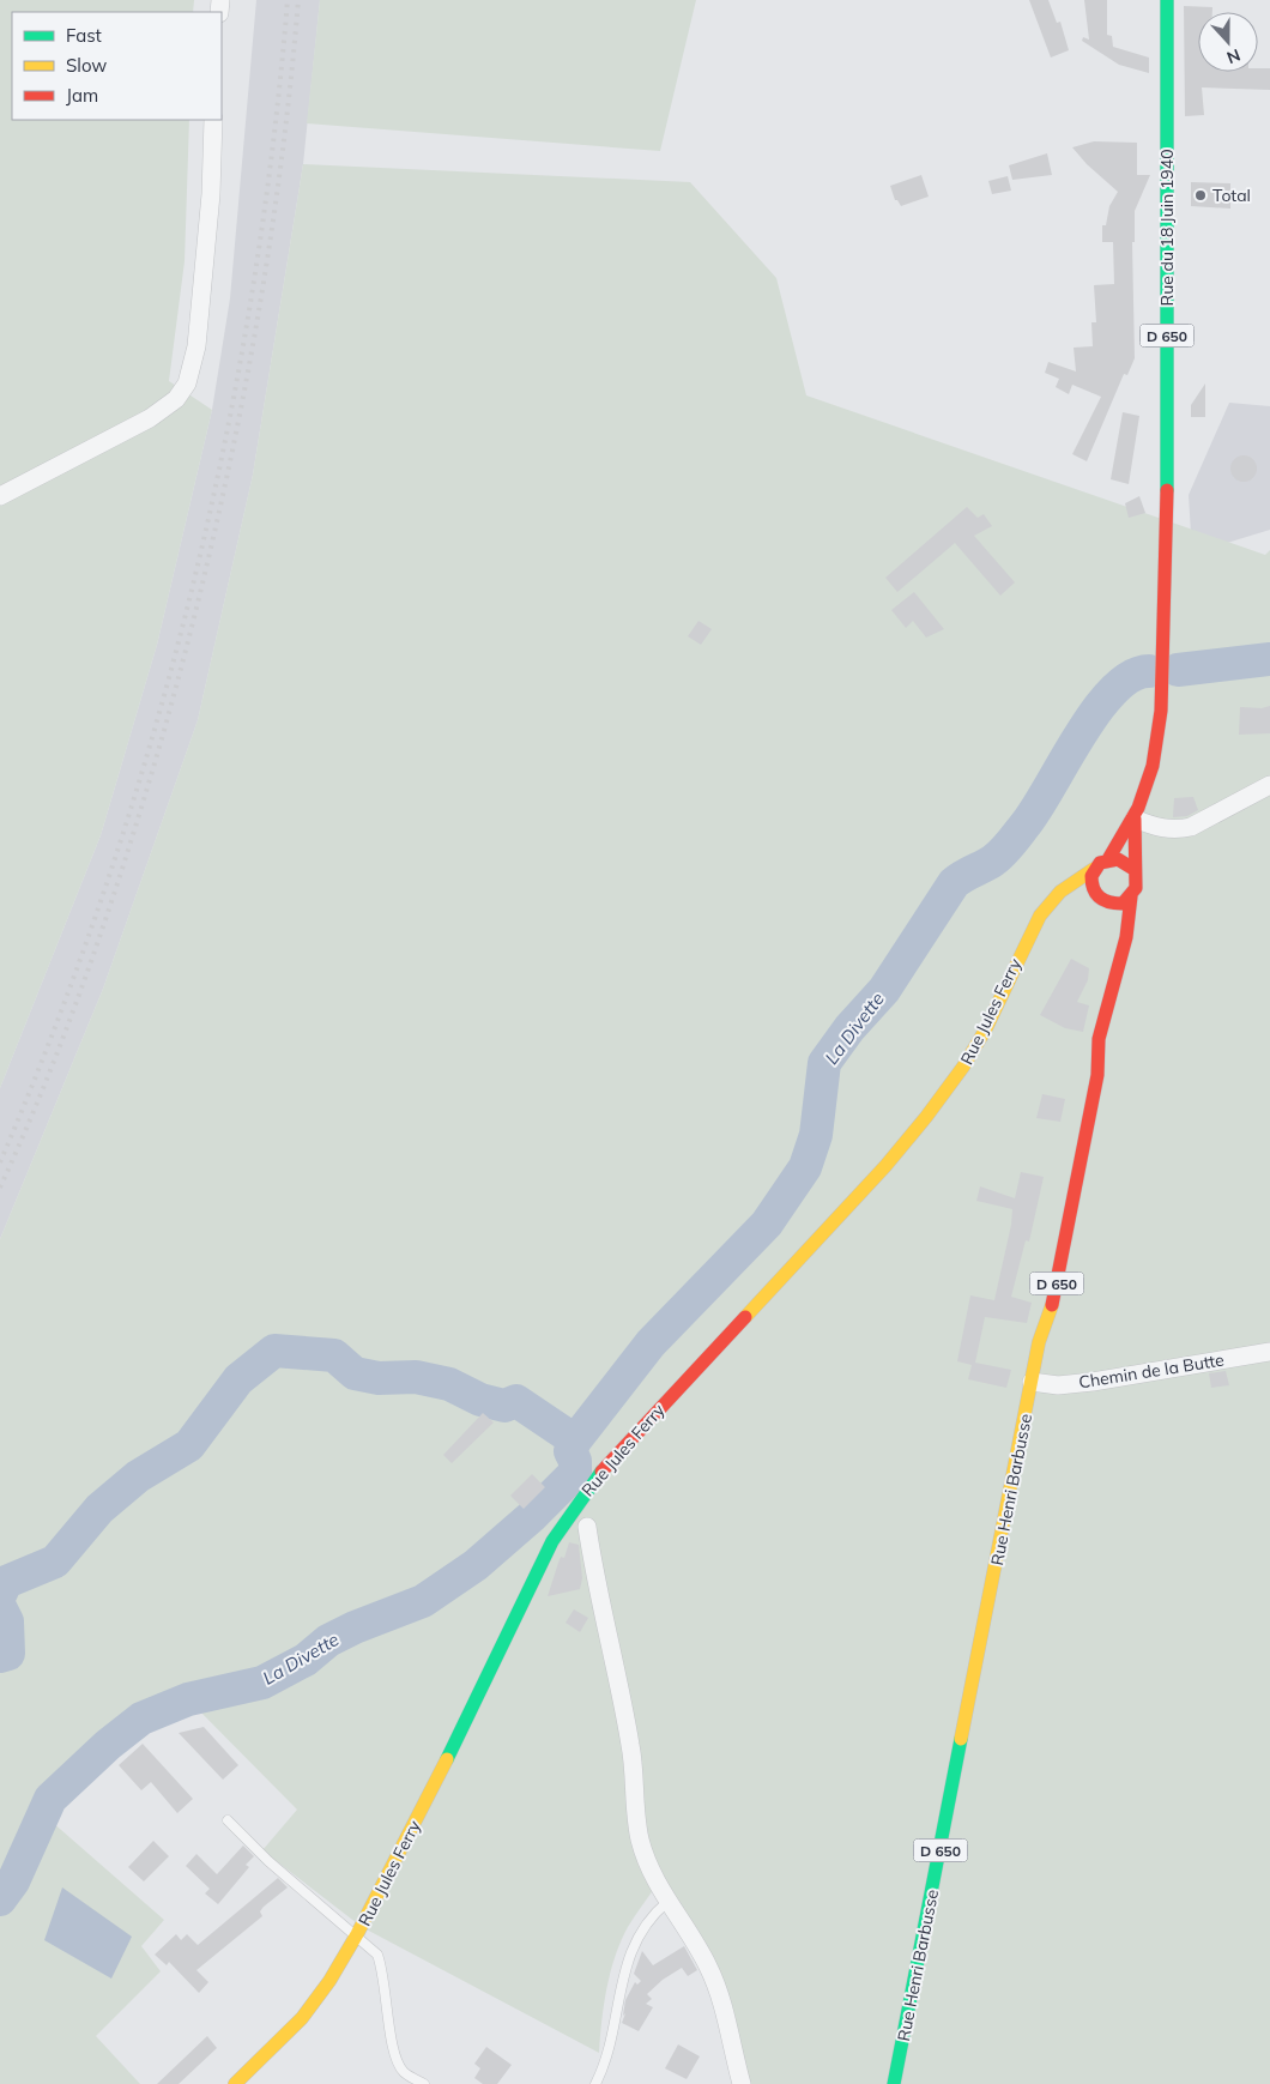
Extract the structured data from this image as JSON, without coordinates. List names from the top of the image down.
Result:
{
  "streets": {
    "main road": [
      "Rue du 18 Juin 1940",
      "D 650",
      "Rue Jules Ferry",
      "Rue Henri Barbusse"
    ],
    "street": ["Chemin de la Butte"]
  },
  "crossings": [
    ["Rue du 18 Juin 1940", "D 650"],
    ["D 650", "Rue Jules Ferry"],
    ["D 650", "Rue Henri Barbusse"],
    ["Rue Jules Ferry", "Rue Henri Barbusse"],
    ["Chemin de la Butte", "Rue Henri Barbusse"]
  ],
  "water": ["La Divette"],
  "places": ["Total"],
  "legend": ["Fast", "Slow", "Jam"],
  "north": "bottom"
}
